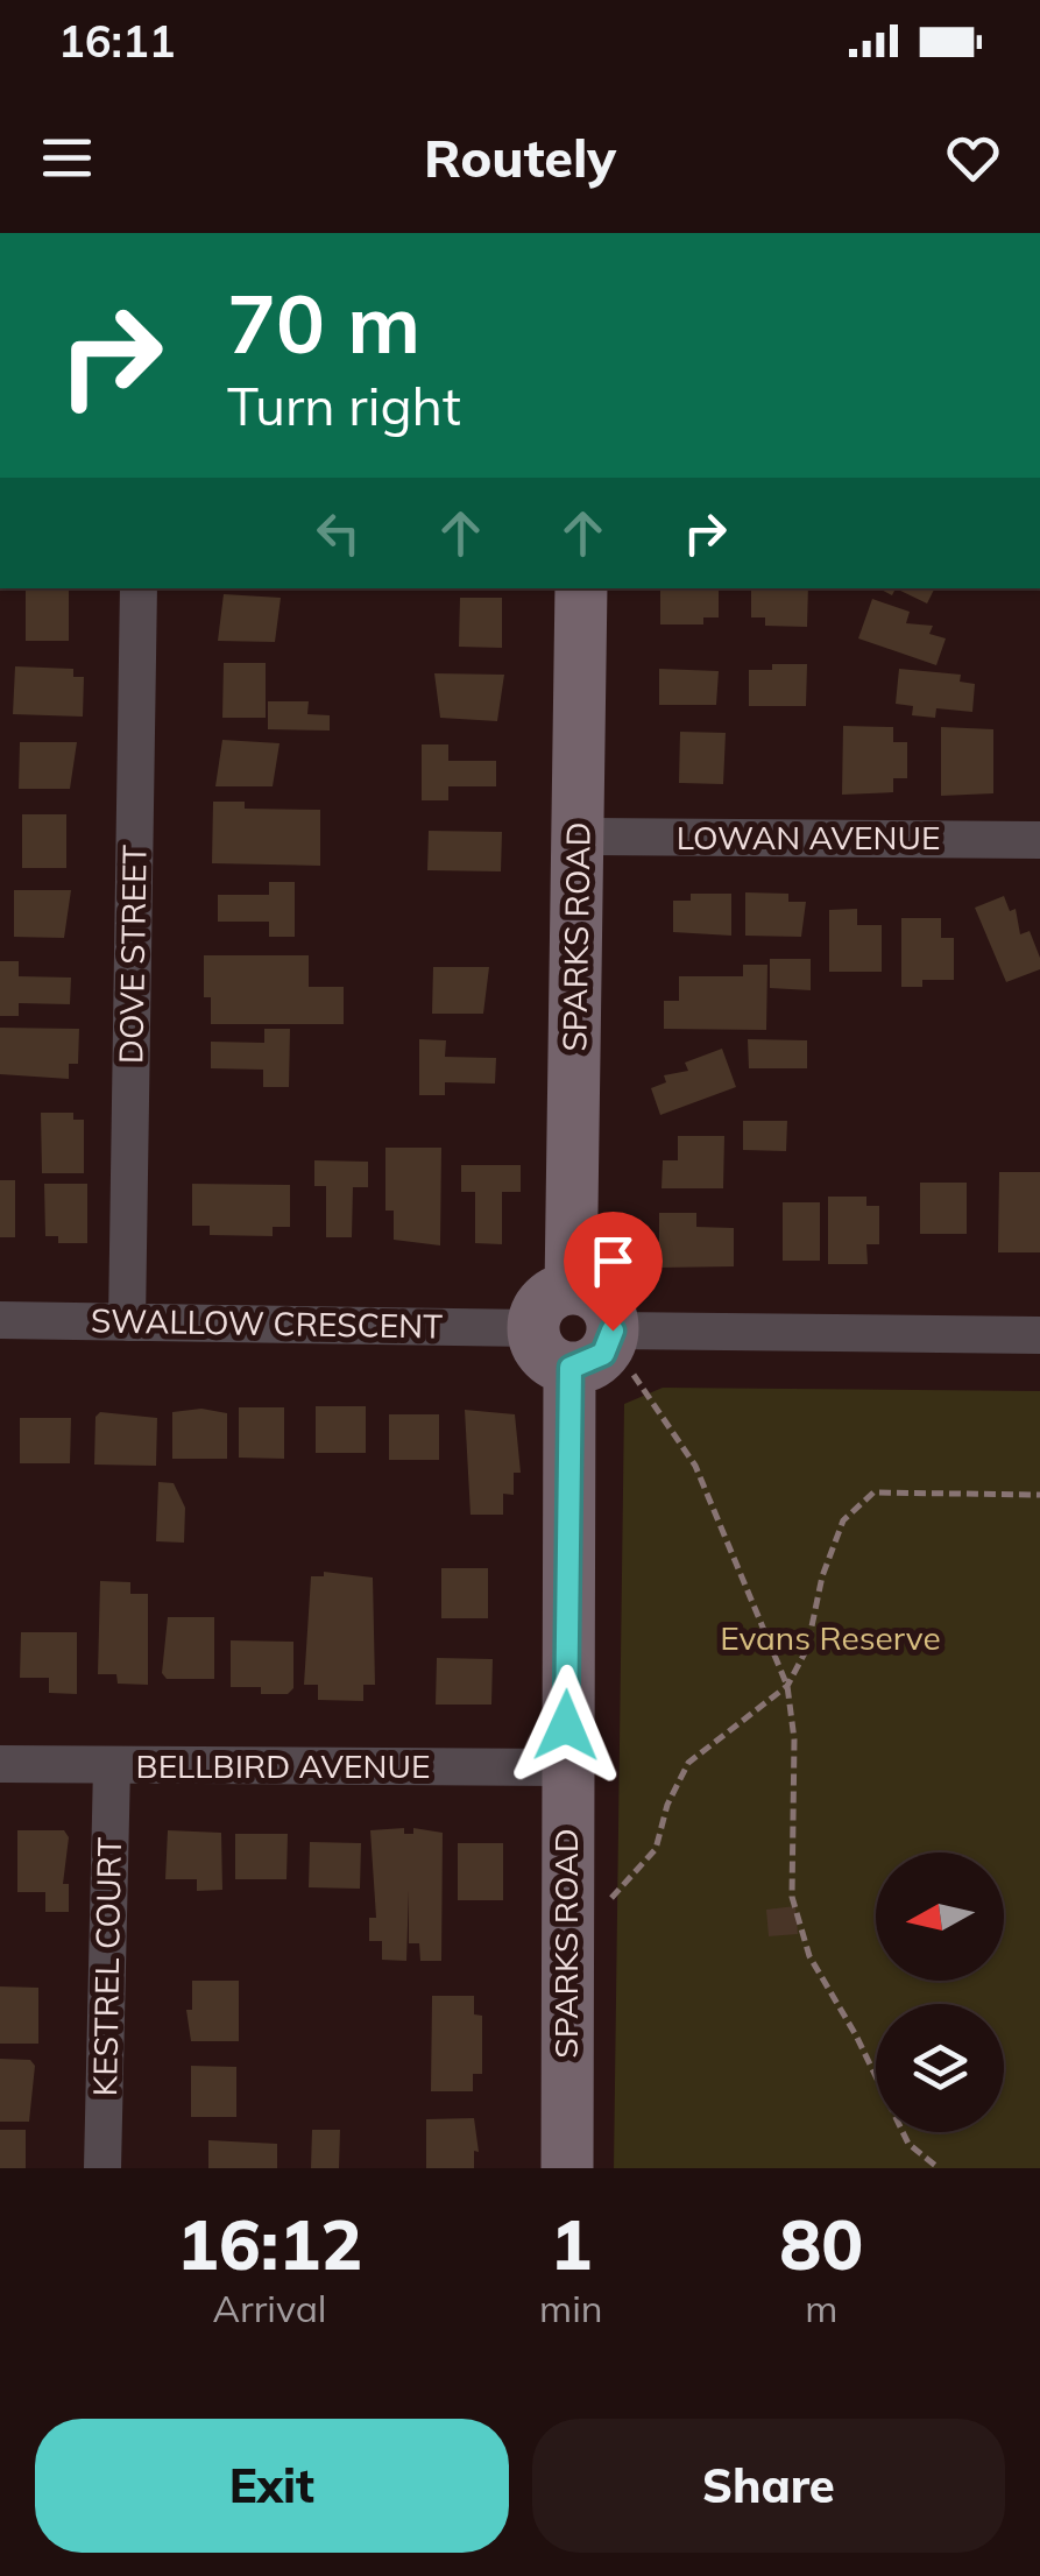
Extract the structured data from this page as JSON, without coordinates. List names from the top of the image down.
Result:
{
  "streets": {
    "street": [
      "LOWAN AVENUE",
      "SPARKS ROAD",
      "DOVE STREET",
      "SWALLOW CRESCENT",
      "BELLBIRD AVENUE",
      "KESTREL COURT"
    ]
  },
  "crossings": [
    ["LOWAN AVENUE", "SPARKS ROAD"],
    ["SPARKS ROAD", "SWALLOW CRESCENT"],
    ["SPARKS ROAD", "BELLBIRD AVENUE"],
    ["DOVE STREET", "SWALLOW CRESCENT"],
    ["BELLBIRD AVENUE", "KESTREL COURT"]
  ],
  "parks": ["Evans Reserve"],
  "north": "left",
  "page": {
    "status": "16:11",
    "header": "Routely",
    "turn": ["70 m", "Turn right"],
    "eta": [
      "16:12",
      "Arrival",
      "1",
      "min",
      "80",
      "m"
    ],
    "buttons": ["Exit", "Share"]
  }
}
